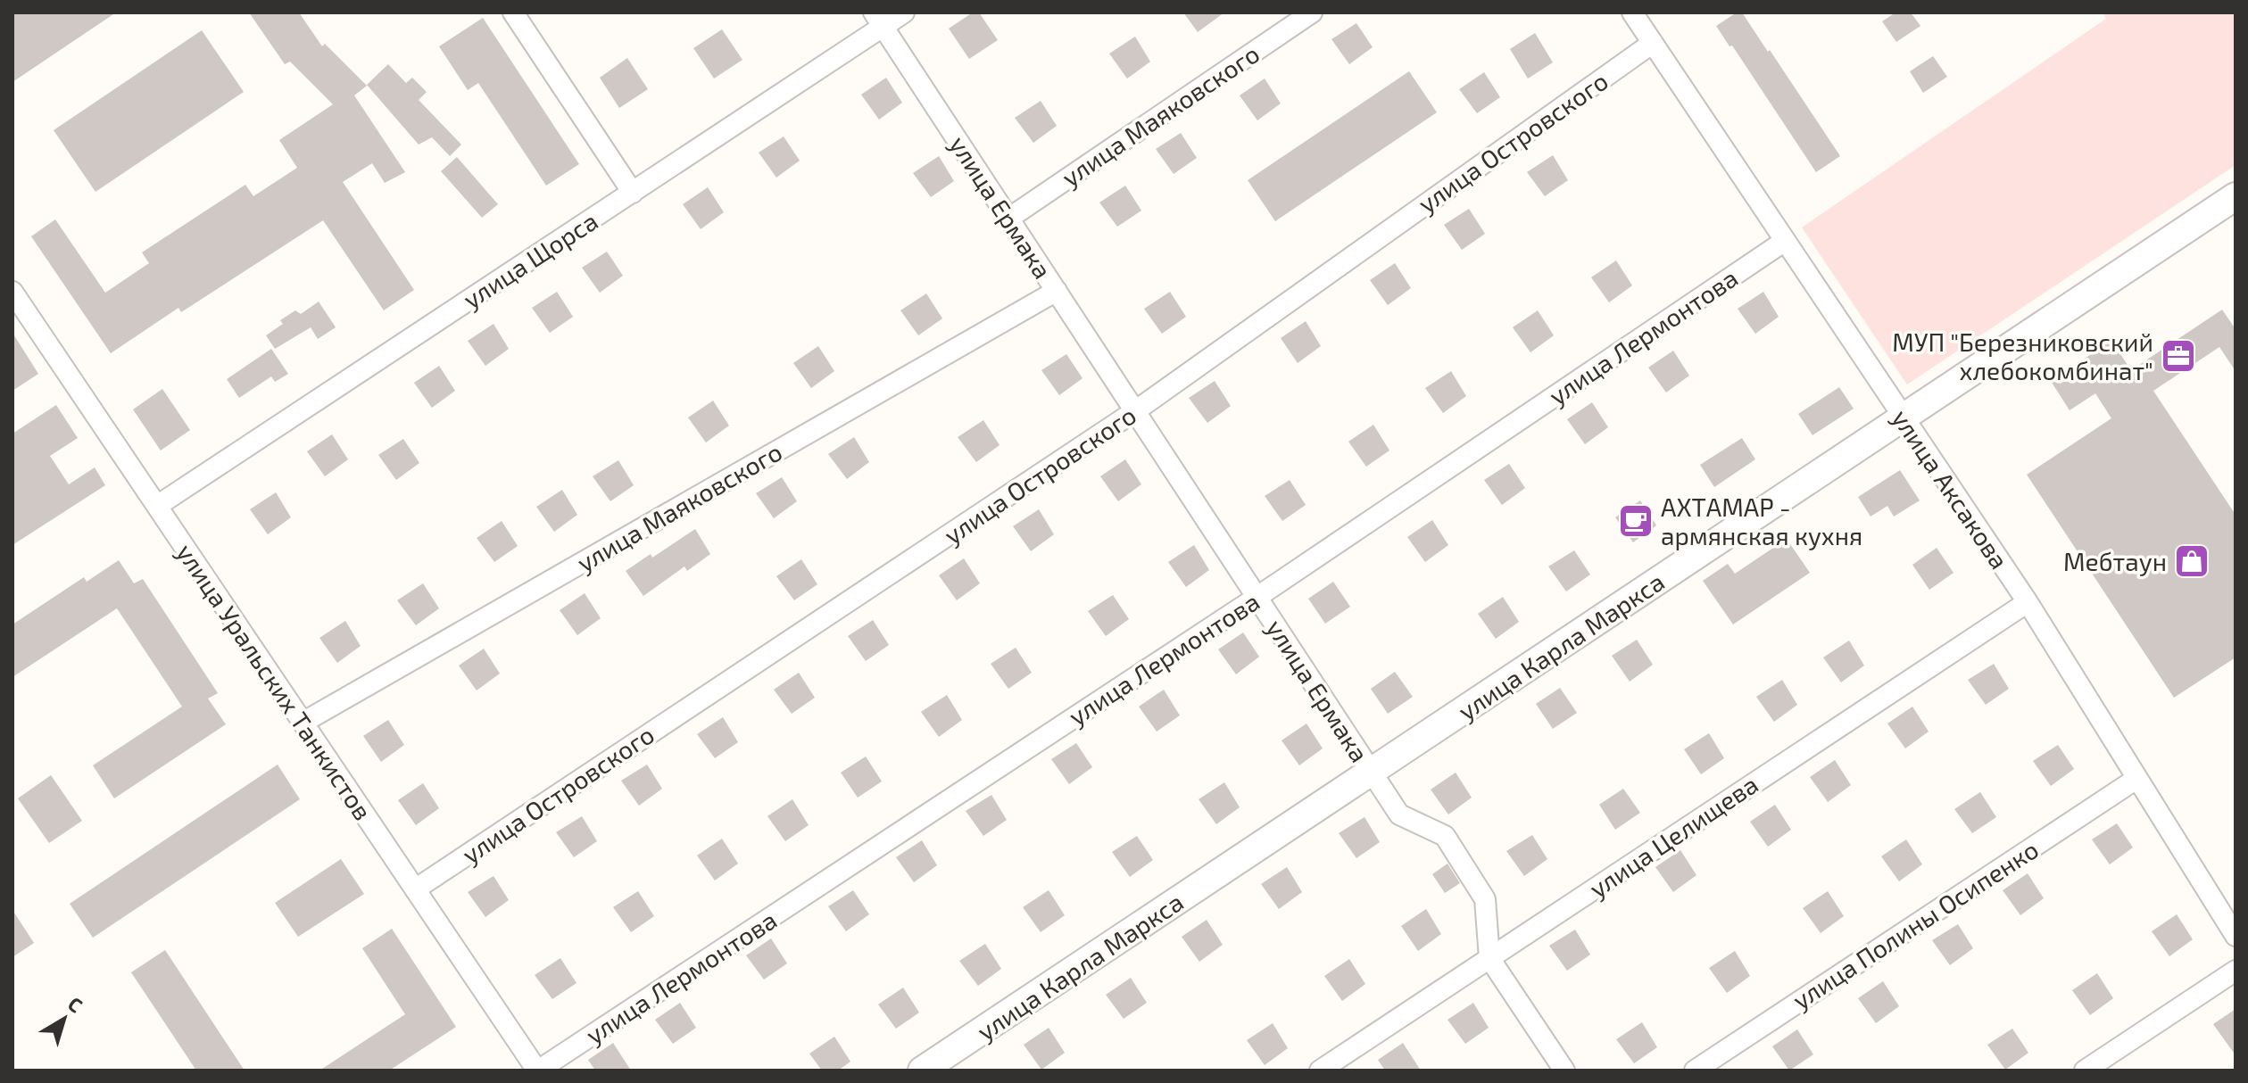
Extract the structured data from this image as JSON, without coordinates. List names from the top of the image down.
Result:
{
  "streets": {
    "main road": ["улица Карла Маркса"],
    "street": [
      "улица Маяковского",
      "улица Островского",
      "улица Ермака",
      "улица Щорса",
      "улица Лермонтова",
      "улица Аксакова",
      "улица Уральских Танкистов",
      "улица Целищева",
      "улица Полины Осипенко"
    ]
  },
  "crossings": [
    ["улица Маяковского", "улица Ермака"],
    ["улица Маяковского", "улица Уральских Танкистов"],
    ["улица Островского", "улица Ермака"],
    ["улица Островского", "улица Аксакова"],
    ["улица Островского", "улица Уральских Танкистов"],
    ["улица Ермака", "улица Щорса"],
    ["улица Ермака", "улица Лермонтова"],
    ["улица Ермака", "улица Карла Маркса"],
    ["улица Ермака", "улица Целищева"],
    ["улица Щорса", "улица Уральских Танкистов"],
    ["улица Лермонтова", "улица Аксакова"],
    ["улица Лермонтова", "улица Уральских Танкистов"],
    ["улица Аксакова", "улица Карла Маркса"],
    ["улица Аксакова", "улица Целищева"],
    ["улица Аксакова", "улица Полины Осипенко"]
  ],
  "places": {
    "office": ["МУП \"Березниковский хлебокомбинат\""],
    "cafe": ["АХТАМАР - армянская кухня"],
    "shop": ["Мебтаун"]
  },
  "north": "top right"
}
